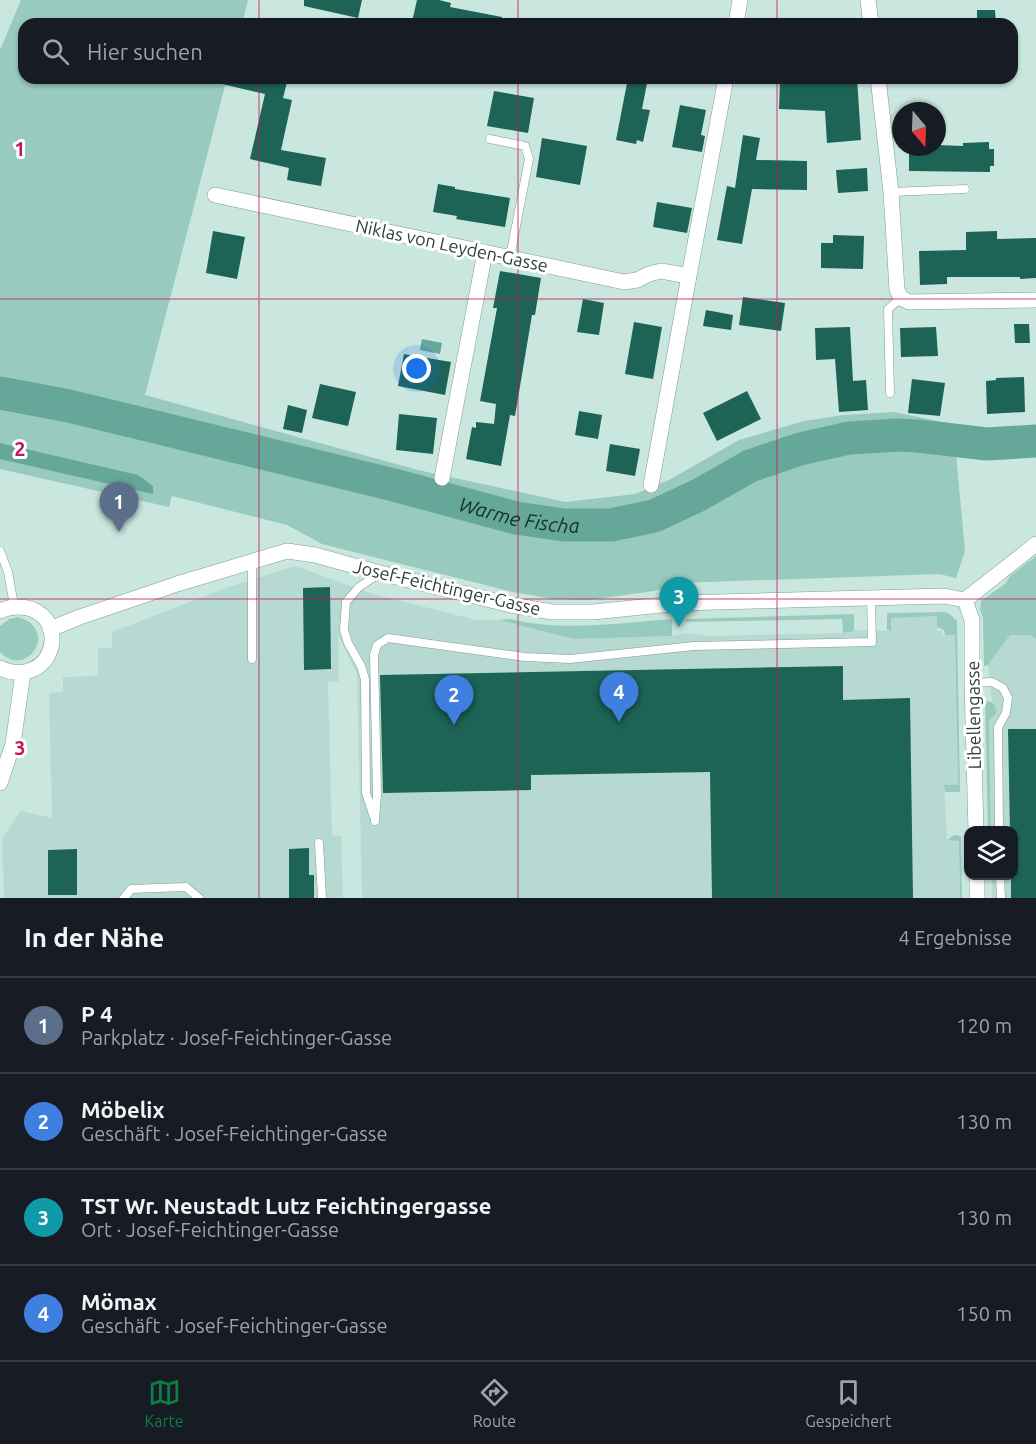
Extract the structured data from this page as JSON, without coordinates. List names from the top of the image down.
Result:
{
  "streets": {
    "street": ["Niklas von Leyden-Gasse", "Josef-Feichtinger-Gasse", "Libellengasse"]
  },
  "crossings": [
    ["Josef-Feichtinger-Gasse", "Libellengasse"]
  ],
  "water": ["Warme Fischa"],
  "north": "bottom",
  "page": {
    "search": "Hier suchen",
    "pins": [
      "1",
      "3",
      "4",
      "2"
    ],
    "heading": ["In der Nähe", "4 Ergebnisse"],
    "list": [
      {
        "mark": "1",
        "name": "P 4",
        "note": "Parkplatz · Josef-Feichtinger-Gasse",
        "value": "120 m"
      },
      {
        "mark": "2",
        "name": "Möbelix",
        "note": "Geschäft · Josef-Feichtinger-Gasse",
        "value": "130 m"
      },
      {
        "mark": "3",
        "name": "TST Wr. Neustadt Lutz Feichtingergasse",
        "note": "Ort · Josef-Feichtinger-Gasse",
        "value": "130 m"
      },
      {
        "mark": "4",
        "name": "Mömax",
        "note": "Geschäft · Josef-Feichtinger-Gasse",
        "value": "150 m"
      }
    ],
    "nav": ["Karte", "Route", "Gespeichert"]
  },
  "grid": {
    "rows": ["1", "2", "3"]
  }
}
